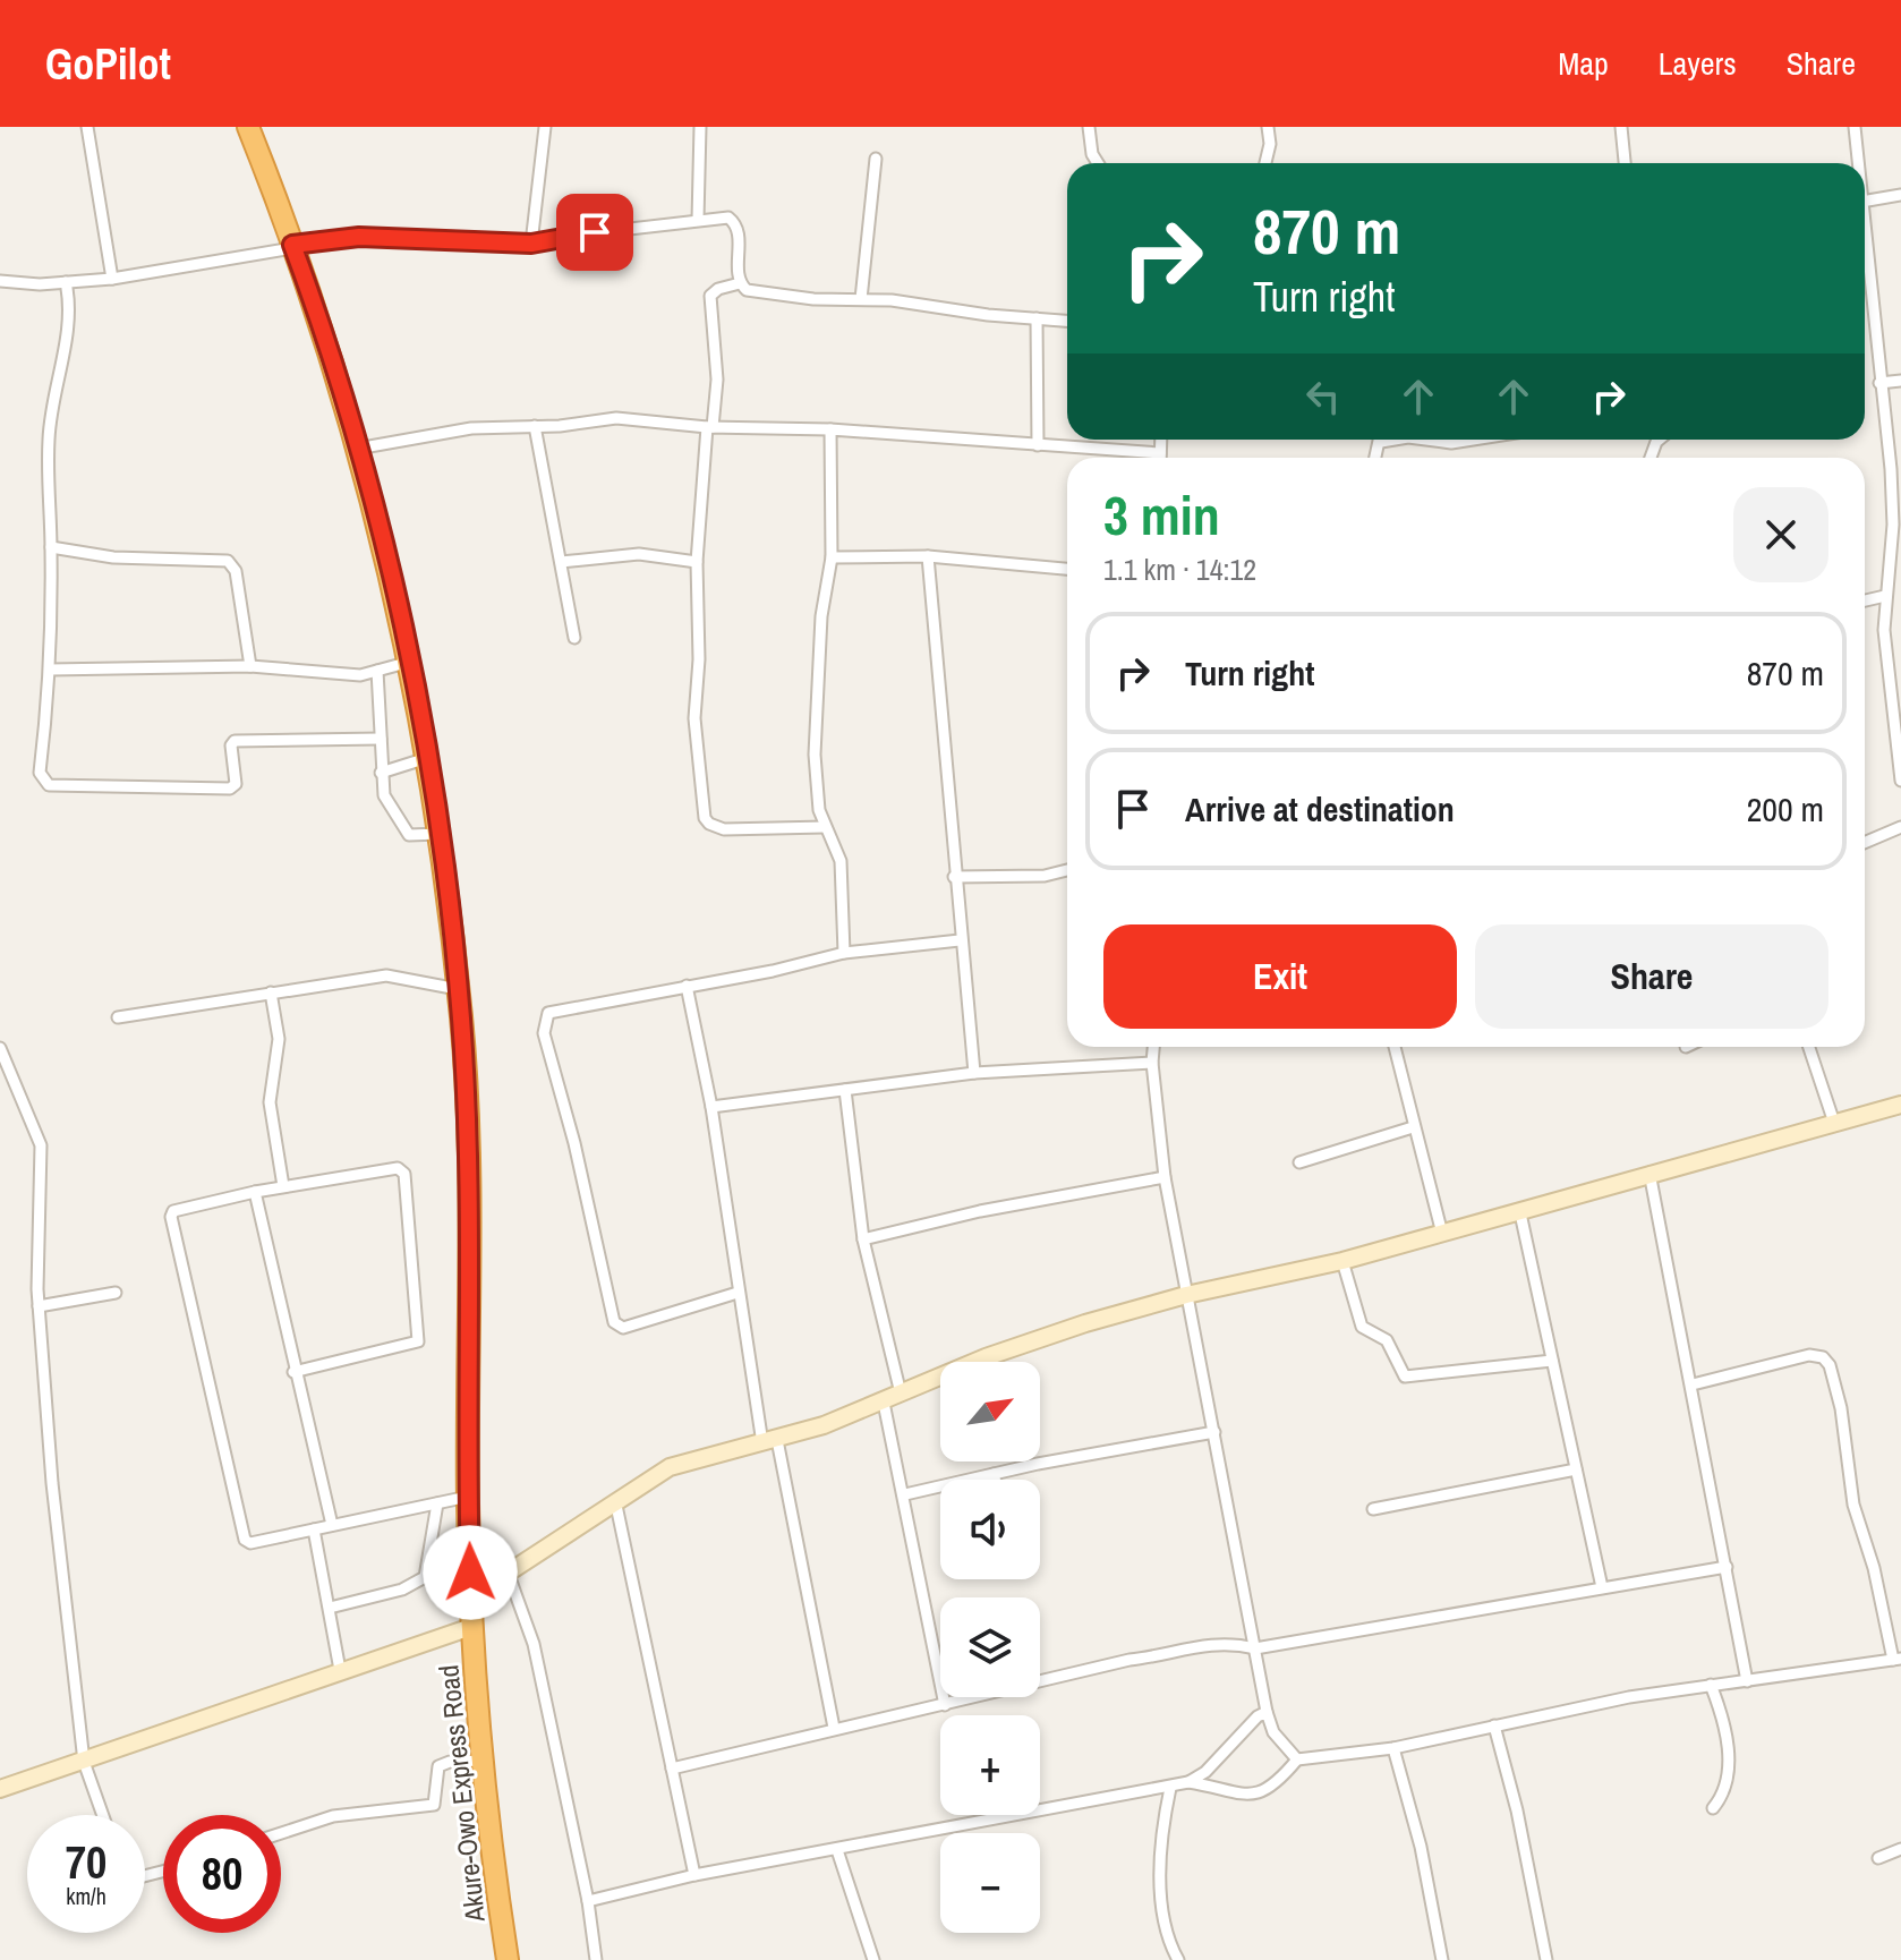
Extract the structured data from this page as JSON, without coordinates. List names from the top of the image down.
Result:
{
  "streets": {
    "highway": ["Akure-Owo Express Road"]
  },
  "north": "top right",
  "page": {
    "header": "GoPilot",
    "nav": ["Map", "Layers", "Share"],
    "turn": ["870 m", "Turn right"],
    "heading": ["3 min", "1.1 km · 14:12"],
    "list": [
      {
        "name": "Turn right",
        "value": "870 m"
      },
      {
        "name": "Arrive at destination",
        "value": "200 m"
      }
    ],
    "buttons": ["Exit", "Share"],
    "map_buttons": ["+", "−"],
    "speed": "70 km/h",
    "limit": "80"
  }
}
